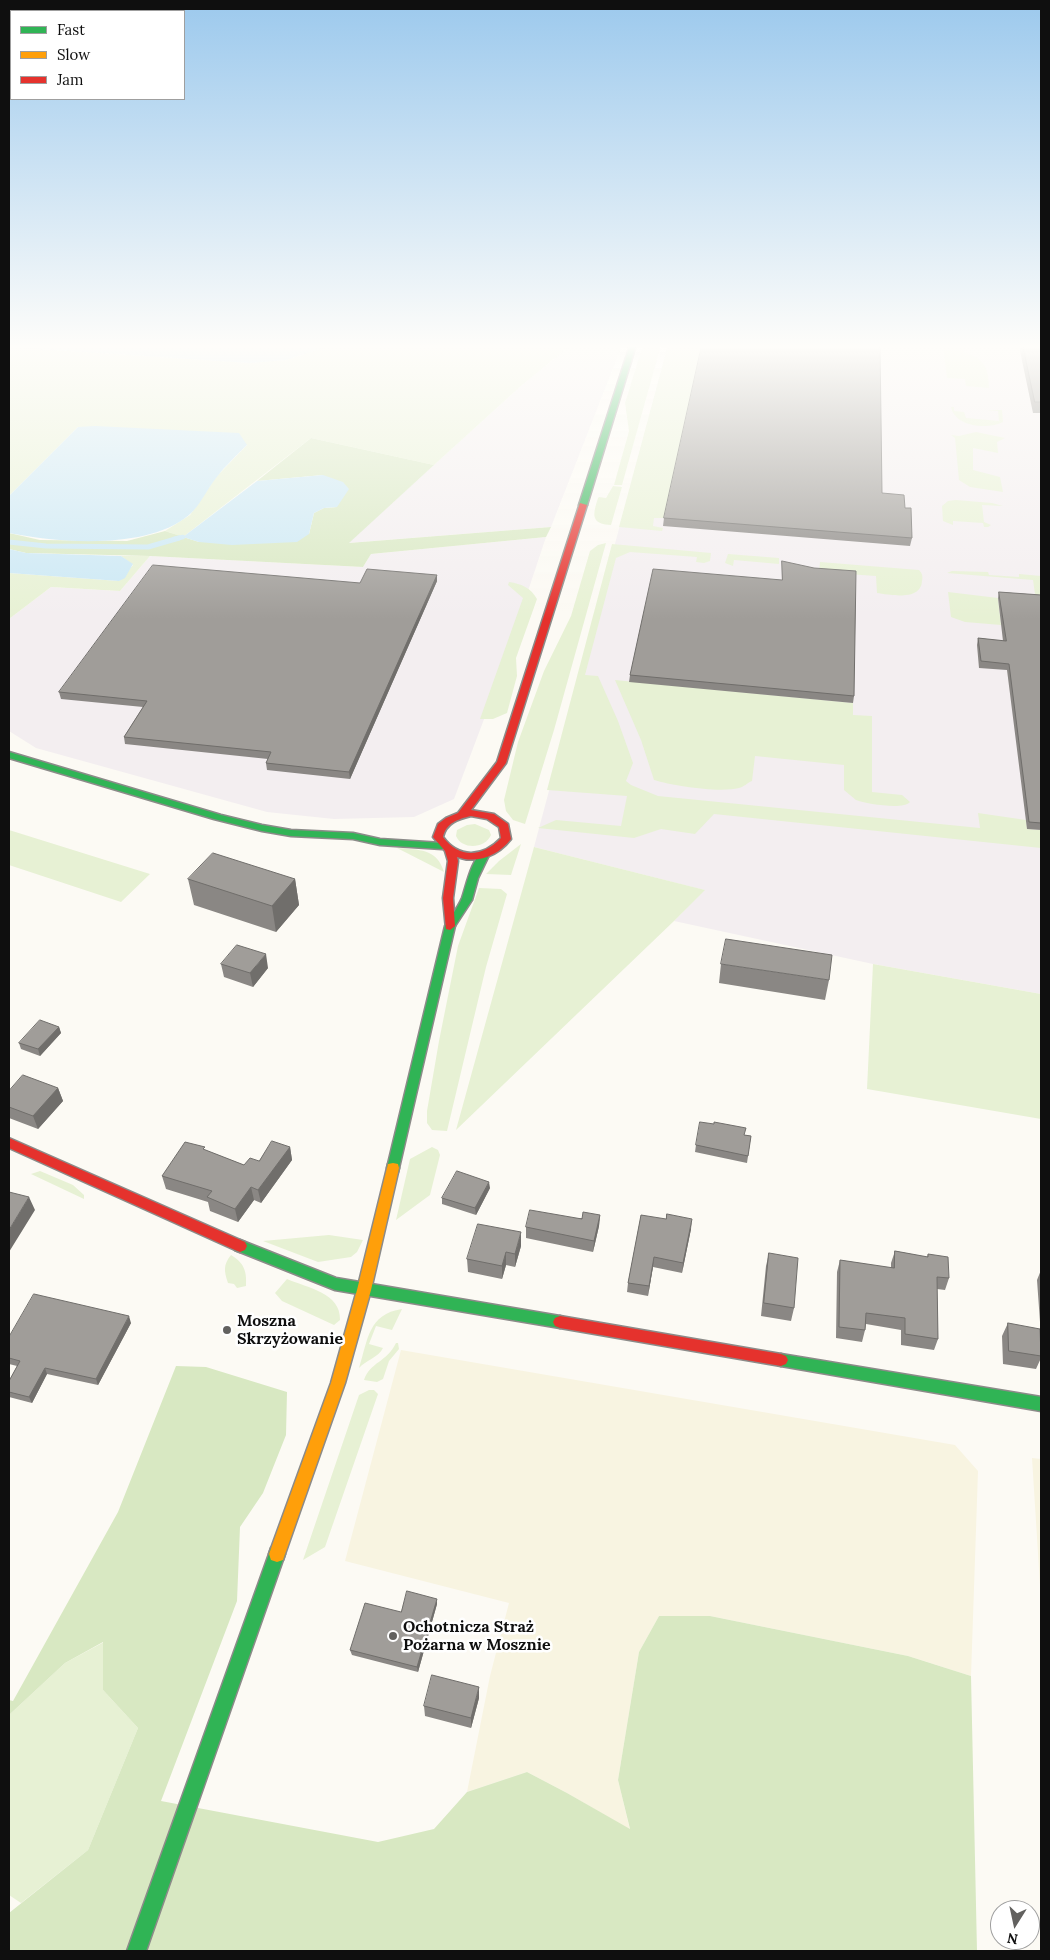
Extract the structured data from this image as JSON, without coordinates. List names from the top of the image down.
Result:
{
  "places": ["Moszna Skrzyżowanie", "Ochotnicza Straż Pożarna w Mosznie"],
  "legend": ["Fast", "Slow", "Jam"],
  "north": "bottom"
}
